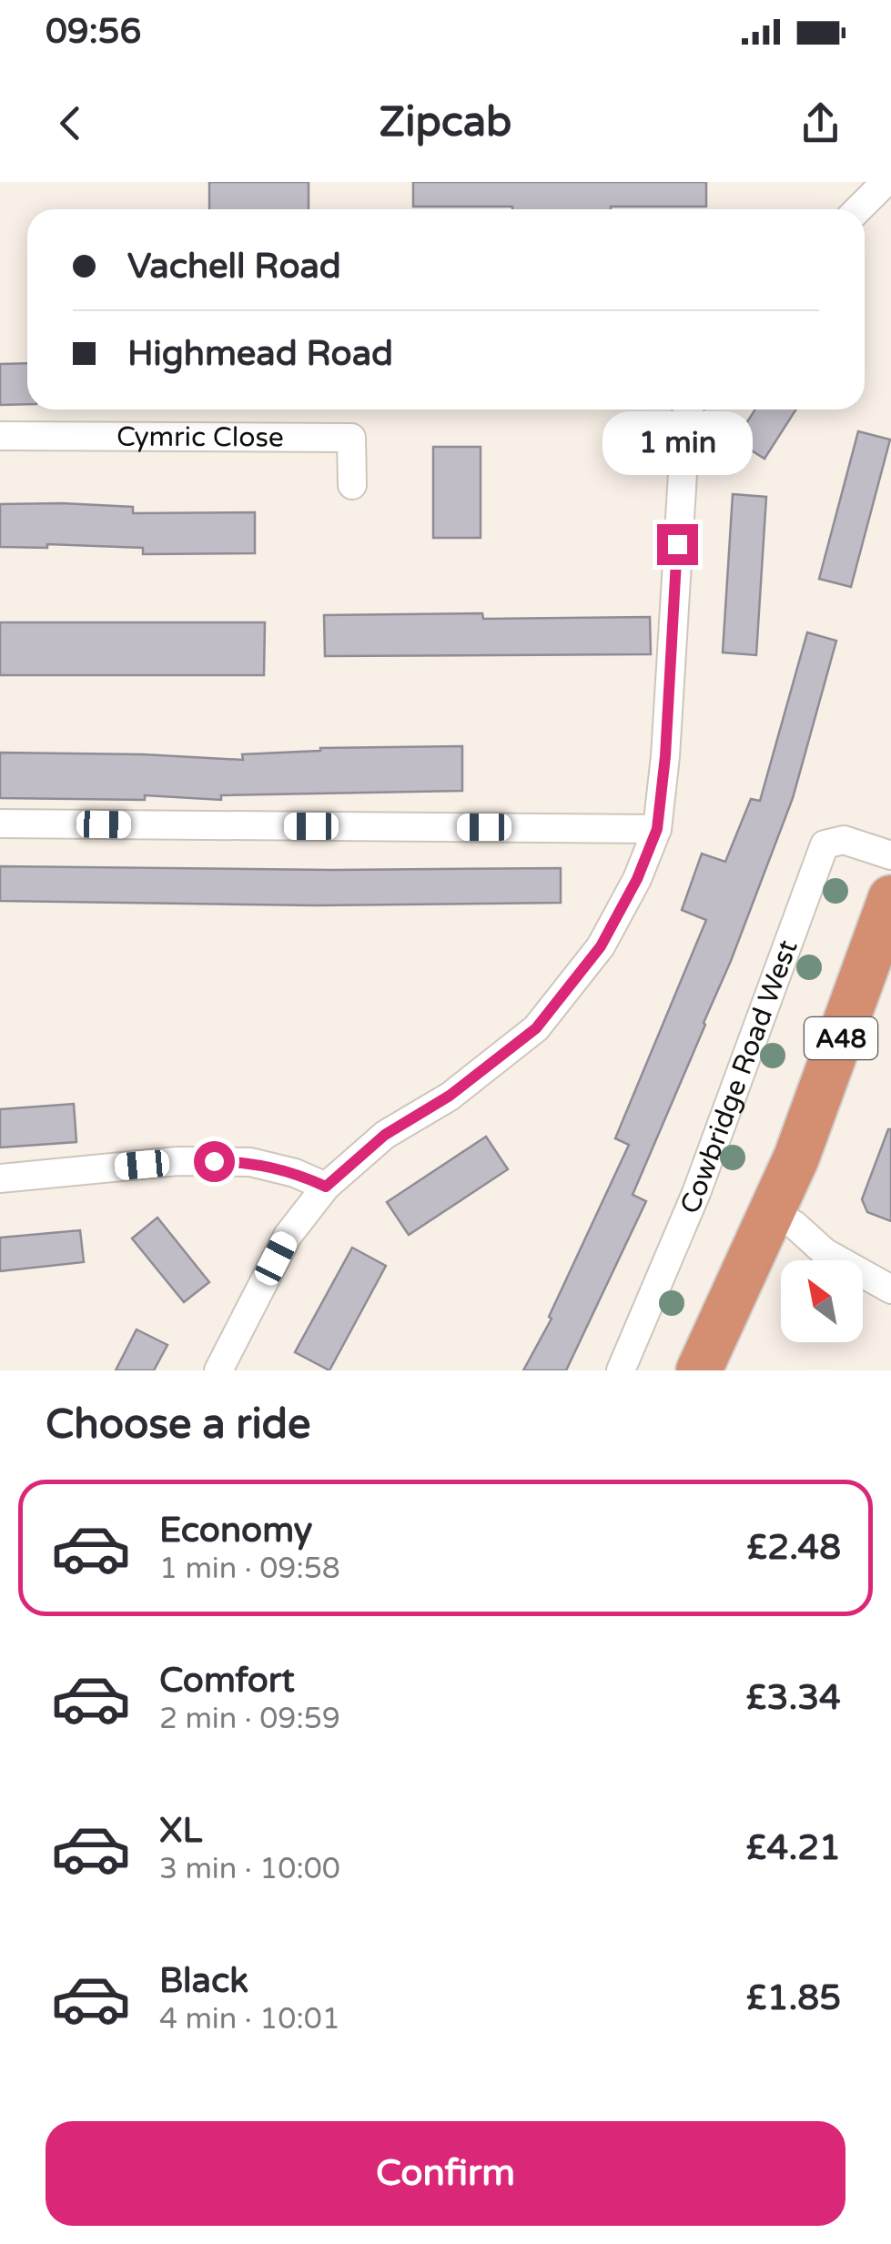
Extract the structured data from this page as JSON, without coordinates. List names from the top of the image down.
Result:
{
  "streets": {
    "highway": ["A48"],
    "street": ["Cymric Close", "Cowbridge Road West"]
  },
  "north": "top left",
  "page": {
    "status": "09:56",
    "header": "Zipcab",
    "banner": ["Vachell Road", "Highmead Road"],
    "bubble": "1 min",
    "heading": "Choose a ride",
    "list": [
      {
        "name": "Economy",
        "note": "1 min · 09:58",
        "value": "£2.48"
      },
      {
        "name": "Comfort",
        "note": "2 min · 09:59",
        "value": "£3.34"
      },
      {
        "name": "XL",
        "note": "3 min · 10:00",
        "value": "£4.21"
      },
      {
        "name": "Black",
        "note": "4 min · 10:01",
        "value": "£1.85"
      }
    ],
    "buttons": "Confirm"
  }
}
